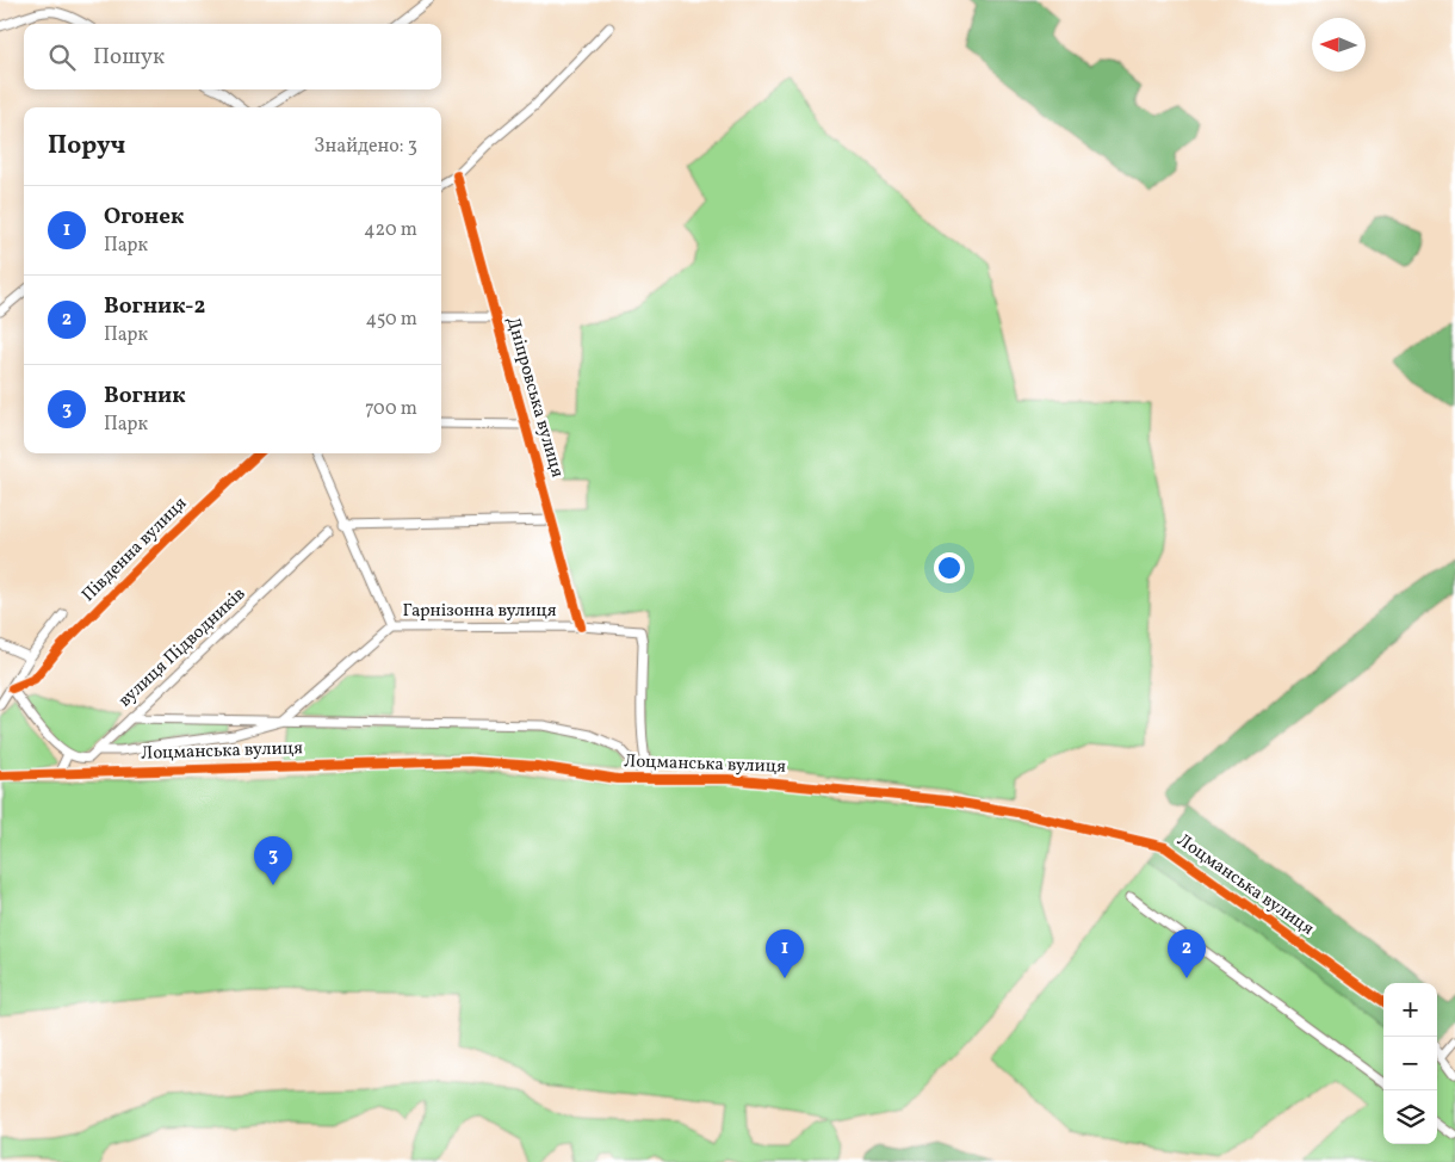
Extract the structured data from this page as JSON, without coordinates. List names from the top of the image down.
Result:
{
  "streets": {
    "street": [
      "Дніпровська вулиця",
      "Південна вулиця",
      "Гарнізонна вулиця",
      "вулиця Підводників",
      "Лоцманська вулиця"
    ]
  },
  "crossings": [
    ["Дніпровська вулиця", "Гарнізонна вулиця"],
    ["Гарнізонна вулиця", "Лоцманська вулиця"]
  ],
  "north": "left",
  "page": {
    "search": "Пошук",
    "heading": ["Поруч", "Знайдено: 3"],
    "list": [
      {
        "mark": "1",
        "name": "Огонек",
        "note": "Парк",
        "value": "420 m"
      },
      {
        "mark": "2",
        "name": "Вогник-2",
        "note": "Парк",
        "value": "450 m"
      },
      {
        "mark": "3",
        "name": "Вогник",
        "note": "Парк",
        "value": "700 m"
      }
    ],
    "pins": ["3", "1", "2"],
    "map_buttons": ["+", "−"]
  }
}
